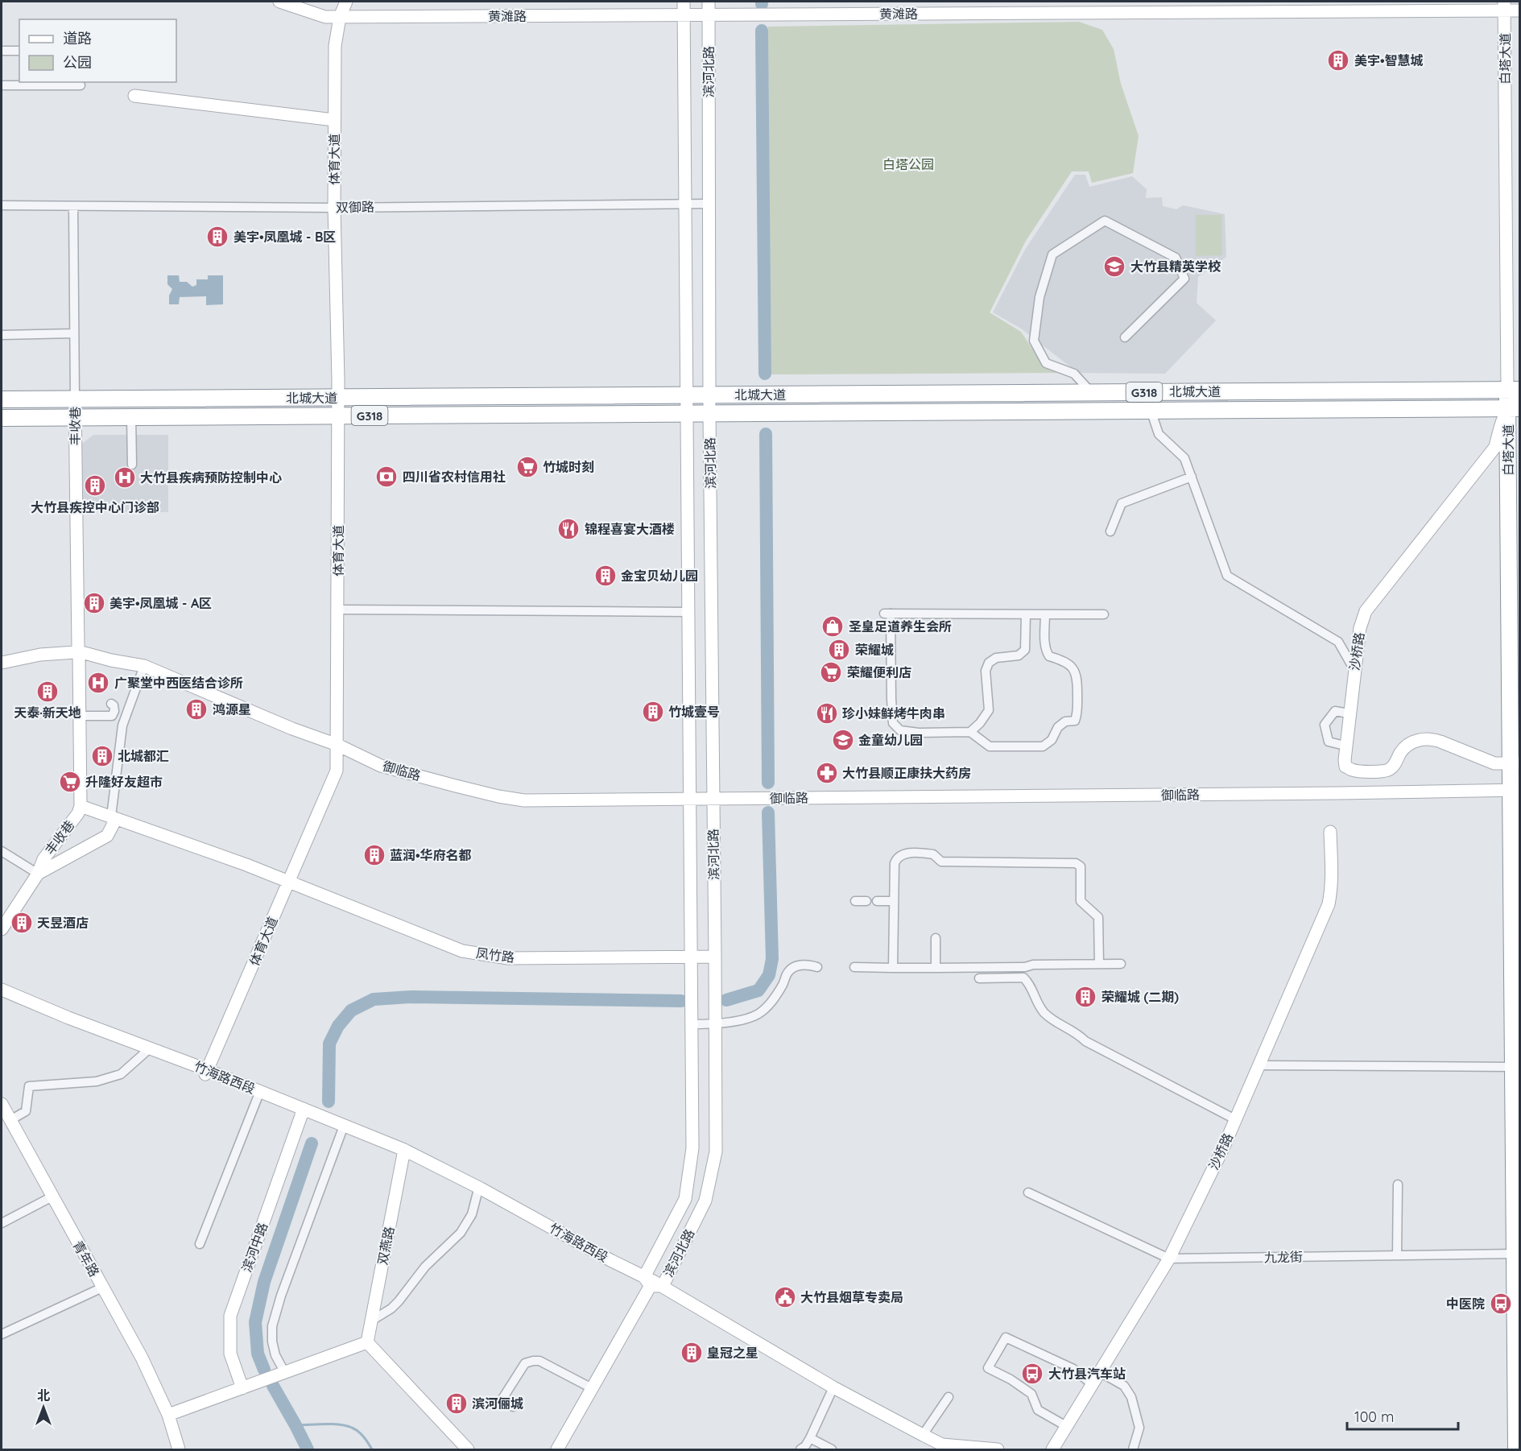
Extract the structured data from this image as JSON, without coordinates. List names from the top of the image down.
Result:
{
  "streets": {
    "highway": ["白塔大道", "北城大道", "G318"],
    "street": [
      "黄滩路",
      "滨河北路",
      "体育大道",
      "双御路",
      "丰收巷",
      "沙桥路",
      "御临路",
      "凤竹路",
      "竹海路西段",
      "双燕路",
      "滨河中路",
      "九龙街",
      "青年路"
    ]
  },
  "crossings": [
    ["黄滩路", "白塔大道"],
    ["黄滩路", "滨河北路"],
    ["黄滩路", "体育大道"],
    ["白塔大道", "北城大道"],
    ["白塔大道", "沙桥路"],
    ["白塔大道", "御临路"],
    ["白塔大道", "九龙街"],
    ["滨河北路", "双御路"],
    ["滨河北路", "北城大道"],
    ["滨河北路", "御临路"],
    ["滨河北路", "凤竹路"],
    ["滨河北路", "竹海路西段"],
    ["体育大道", "双御路"],
    ["体育大道", "北城大道"],
    ["体育大道", "御临路"],
    ["体育大道", "凤竹路"],
    ["体育大道", "竹海路西段"],
    ["双御路", "丰收巷"],
    ["北城大道", "丰收巷"],
    ["北城大道", "沙桥路"],
    ["丰收巷", "御临路"],
    ["丰收巷", "凤竹路"],
    ["沙桥路", "九龙街"],
    ["竹海路西段", "双燕路"],
    ["竹海路西段", "滨河中路"]
  ],
  "parks": ["白塔公园"],
  "places": {
    "building": [
      "美宇•智慧城",
      "美宇•凤凰城 - B区",
      "大竹县疾控中心门诊部",
      "金宝贝幼儿园",
      "美宇•凤凰城 - A区",
      "荣耀城",
      "天泰·新天地",
      "鸿源星",
      "竹城壹号",
      "北城都汇",
      "蓝润•华府名都",
      "天昱酒店",
      "荣耀城 (二期)",
      "皇冠之星",
      "滨河俪城"
    ],
    "school or university": ["大竹县精英学校", "金童幼儿园"],
    "supermarket": ["竹城时刻", "荣耀便利店", "升隆好友超市"],
    "bank": ["四川省农村信用社"],
    "hospital": ["大竹县疾病预防控制中心", "广聚堂中西医结合诊所"],
    "restaurant": ["锦程喜宴大酒楼", "珍小妹鲜烤牛肉串"],
    "shop": ["圣皇足道养生会所"],
    "pharmacy": ["大竹县顺正康扶大药房"],
    "public building": ["大竹县烟草专卖局"],
    "bus stop": ["中医院", "大竹县汽车站"]
  },
  "legend": ["道路", "公园"],
  "scale_bar": "100 m",
  "north": "top"
}
